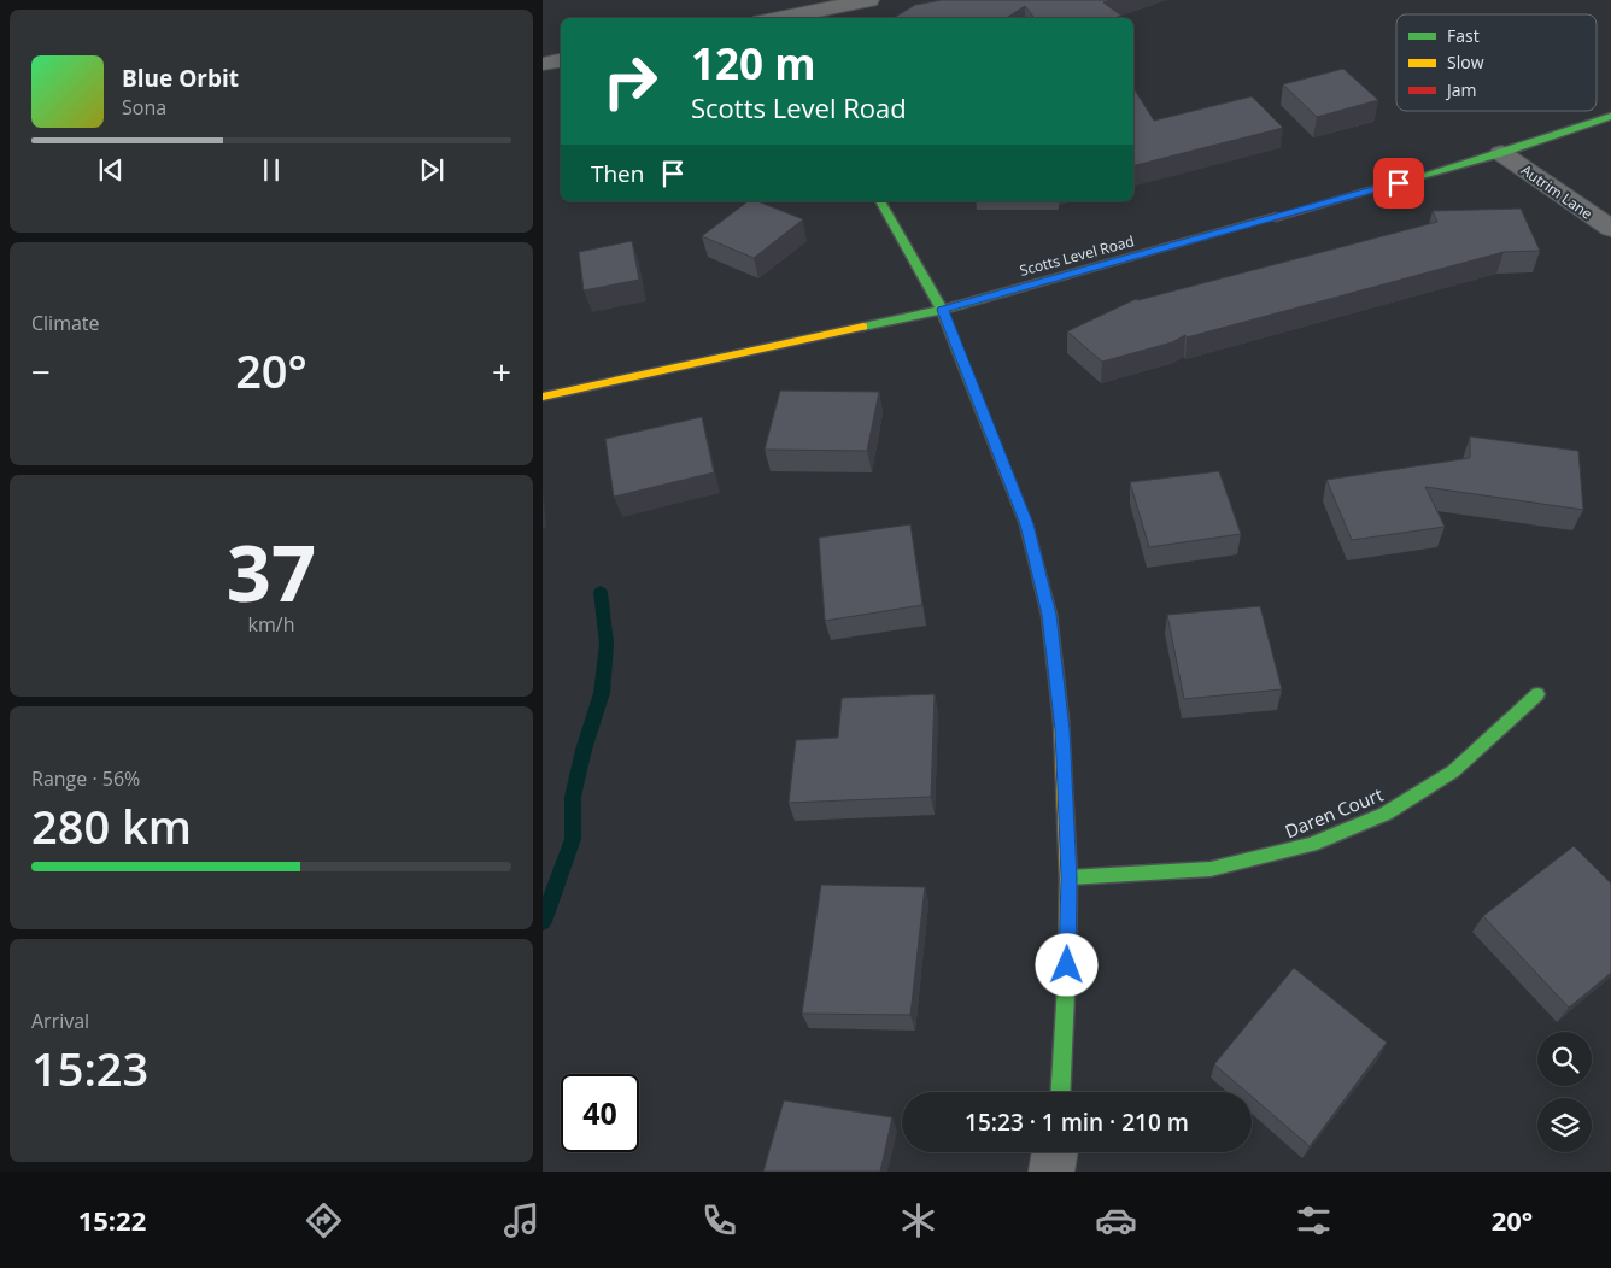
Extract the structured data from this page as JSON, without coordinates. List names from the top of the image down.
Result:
{
  "streets": {
    "street": ["Autrim Lane", "Scotts Level Road", "Daren Court"]
  },
  "crossings": [
    ["Autrim Lane", "Scotts Level Road"]
  ],
  "legend": ["Fast", "Slow", "Jam"],
  "page": {
    "turn": ["120 m", "Scotts Level Road"],
    "song": ["Blue Orbit", "Sona"],
    "then": "Then",
    "tile": [
      "Climate",
      ["37", "km/h"],
      ["Range · 56%", "280 km"],
      ["Arrival", "15:23"]
    ],
    "heat": ["−", "20°", "+"],
    "limit": "40",
    "trip": "15:23 · 1 min · 210 m",
    "tabs": ["15:22", "20°"]
  }
}
